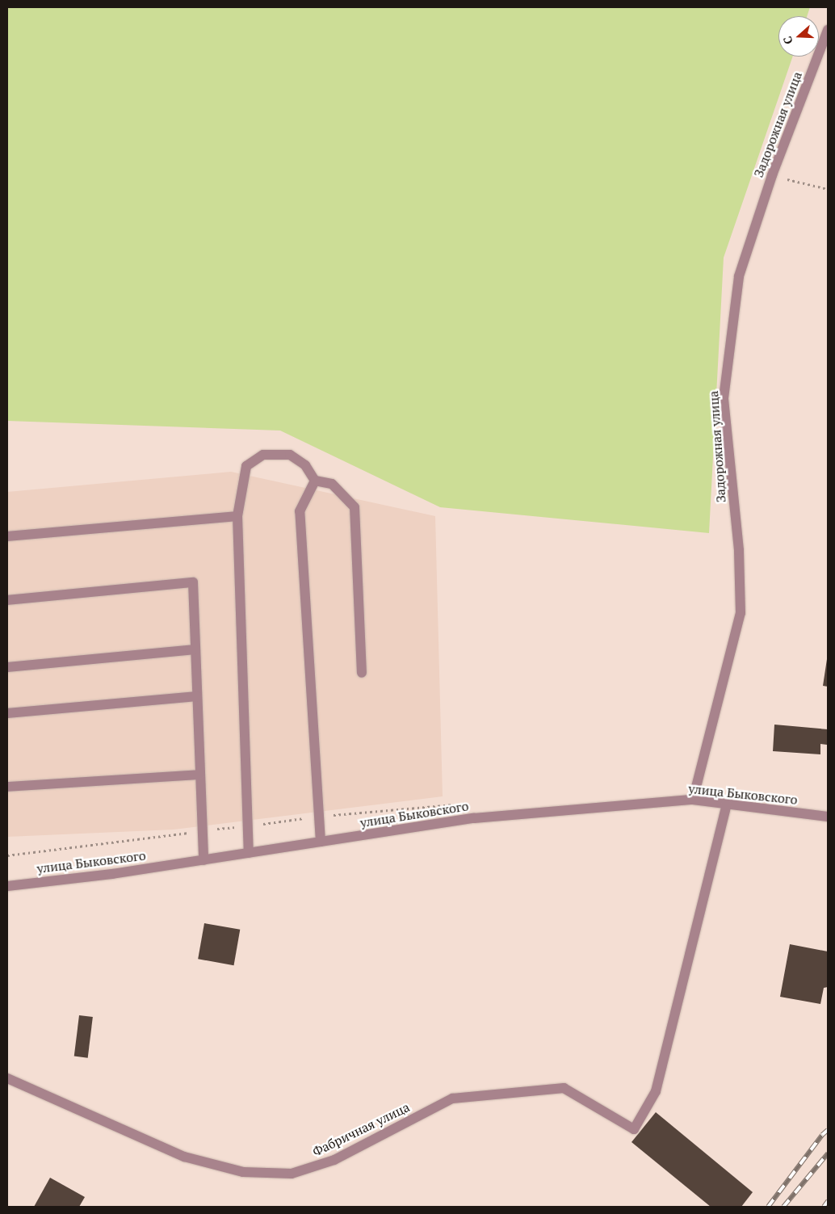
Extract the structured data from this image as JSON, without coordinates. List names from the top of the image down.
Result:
{
  "streets": {
    "street": ["Задорожная улица", "улица Быковского", "Фабричная улица"]
  },
  "crossings": [
    ["Задорожная улица", "улица Быковского"],
    ["улица Быковского", "Фабричная улица"]
  ],
  "north": "left"
}
